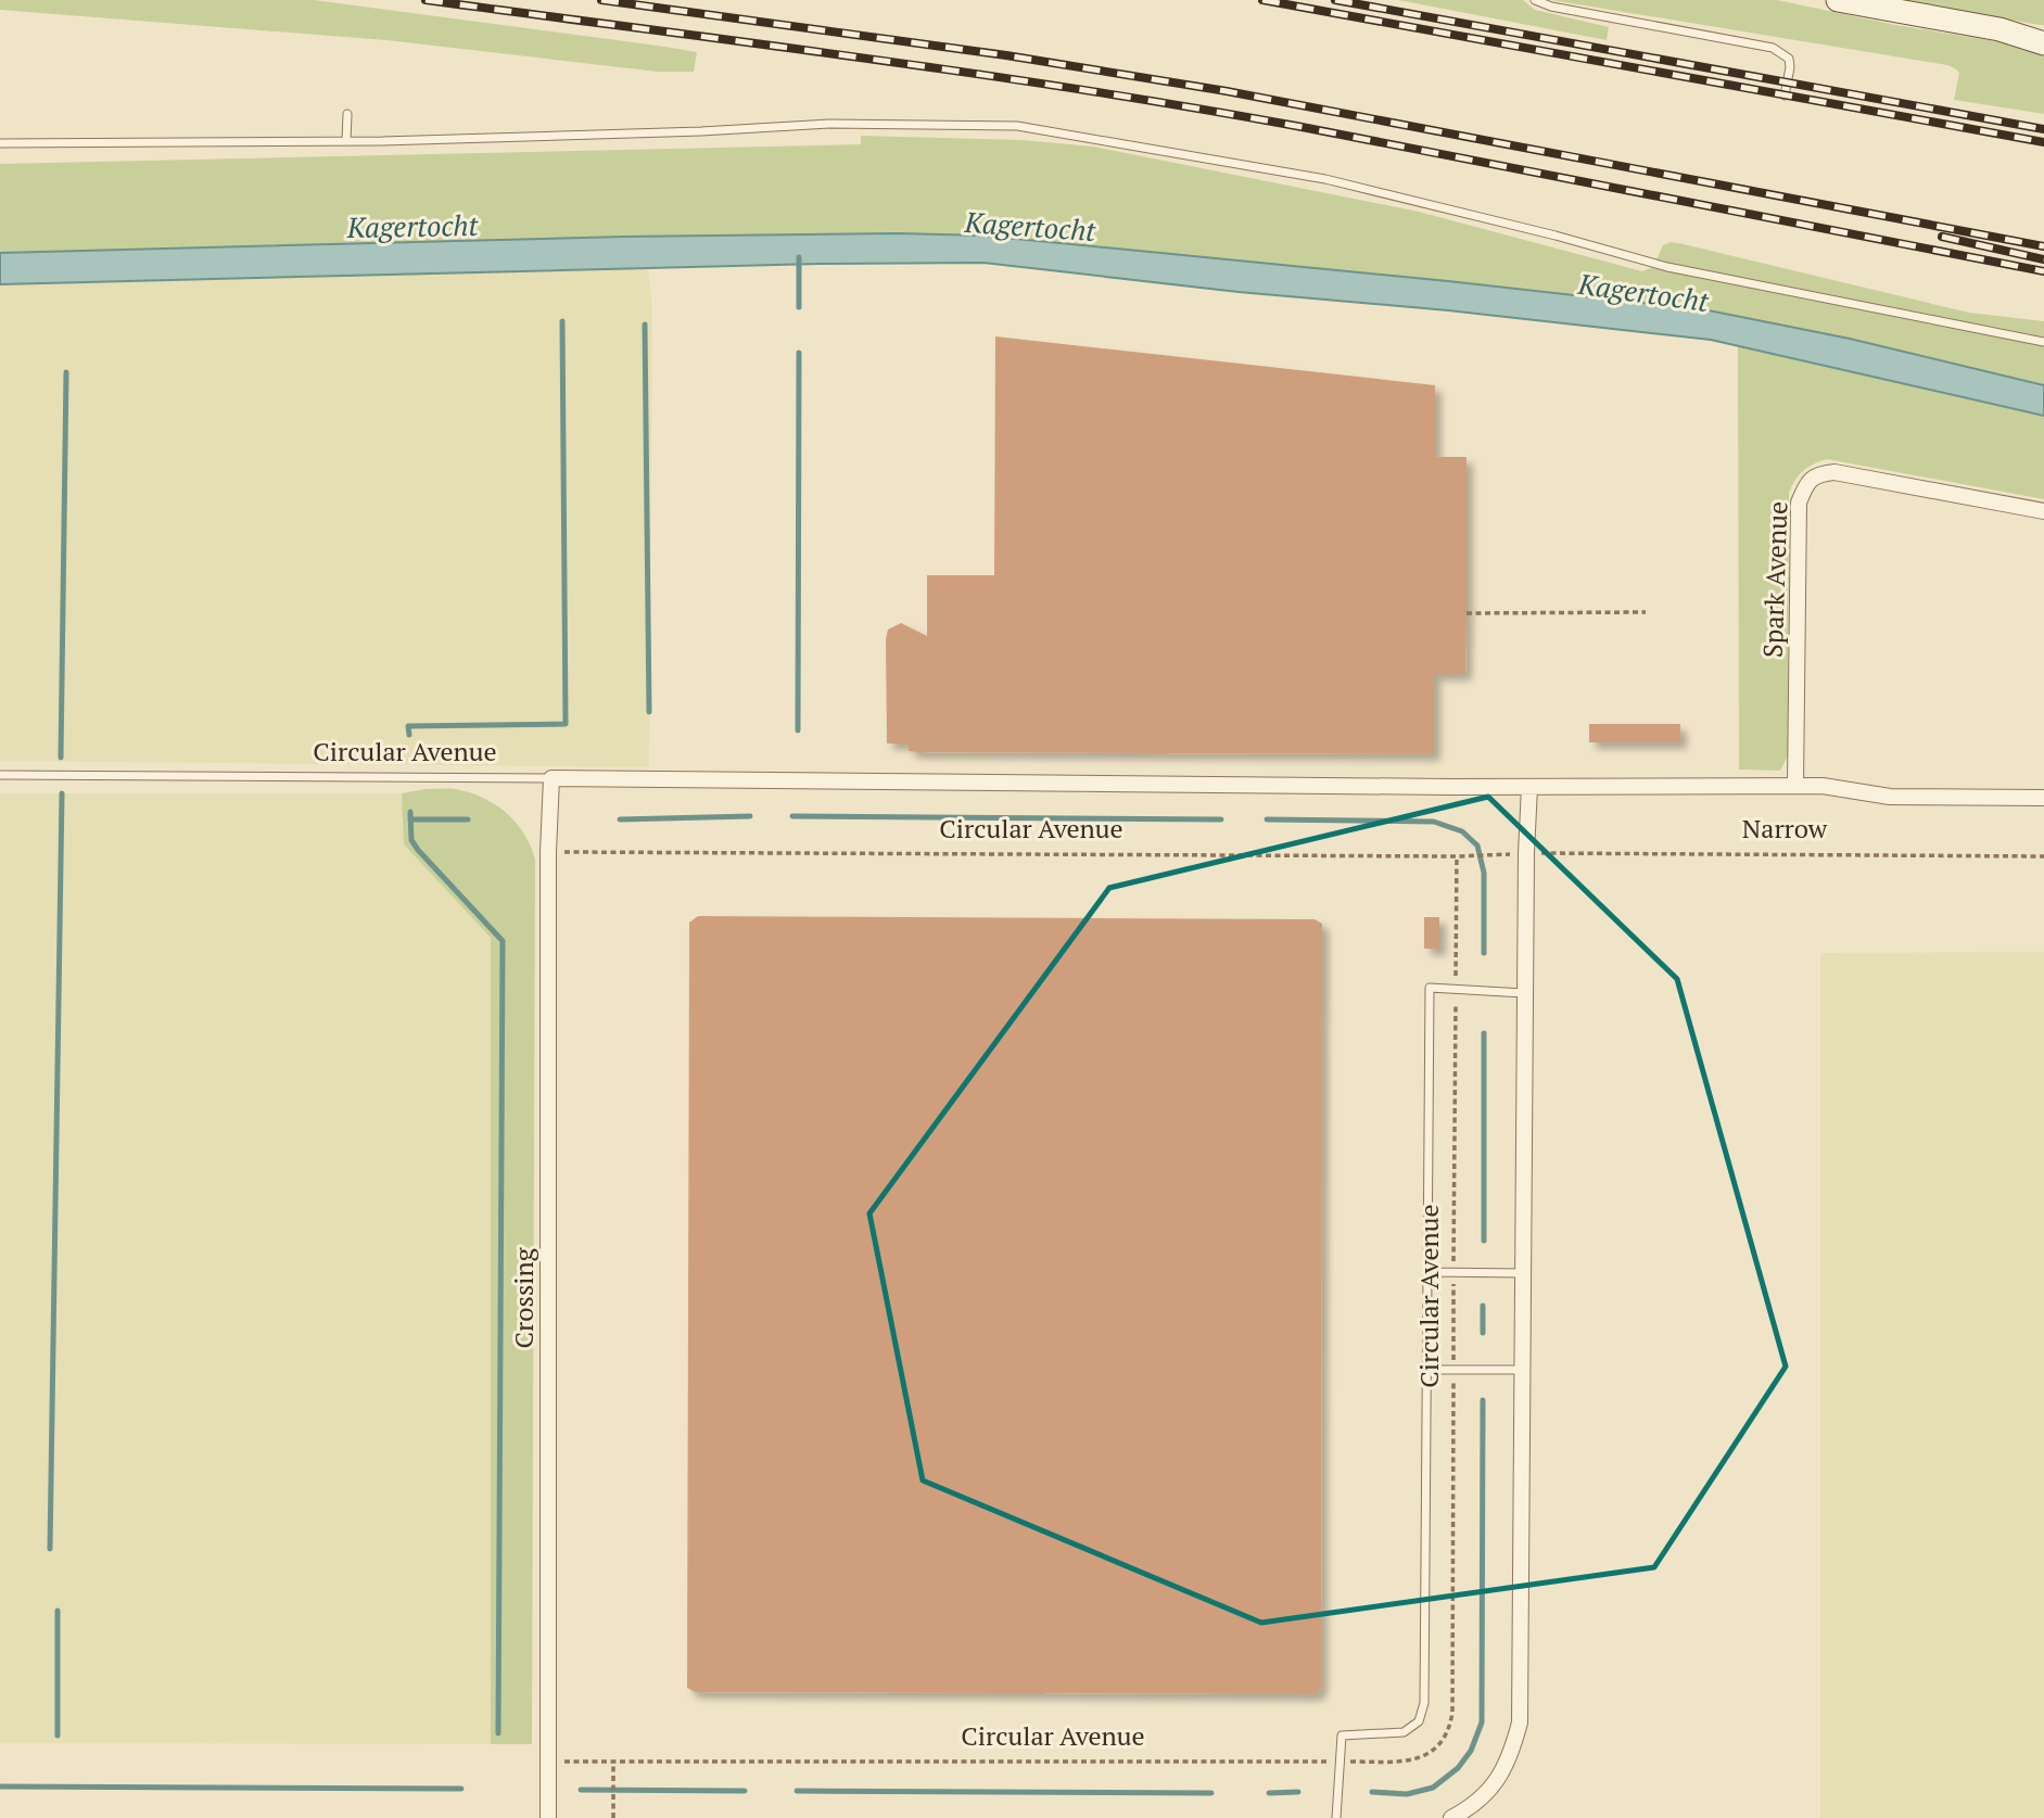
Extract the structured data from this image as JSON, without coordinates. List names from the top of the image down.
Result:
{
  "streets": {
    "street": [
      "Spark Avenue",
      "Circular Avenue",
      "Narrow",
      "Crossing"
    ]
  },
  "crossings": [
    ["Spark Avenue", "Narrow"],
    ["Circular Avenue", "Narrow"],
    ["Circular Avenue", "Crossing"]
  ],
  "water": ["Kagertocht"]
}
